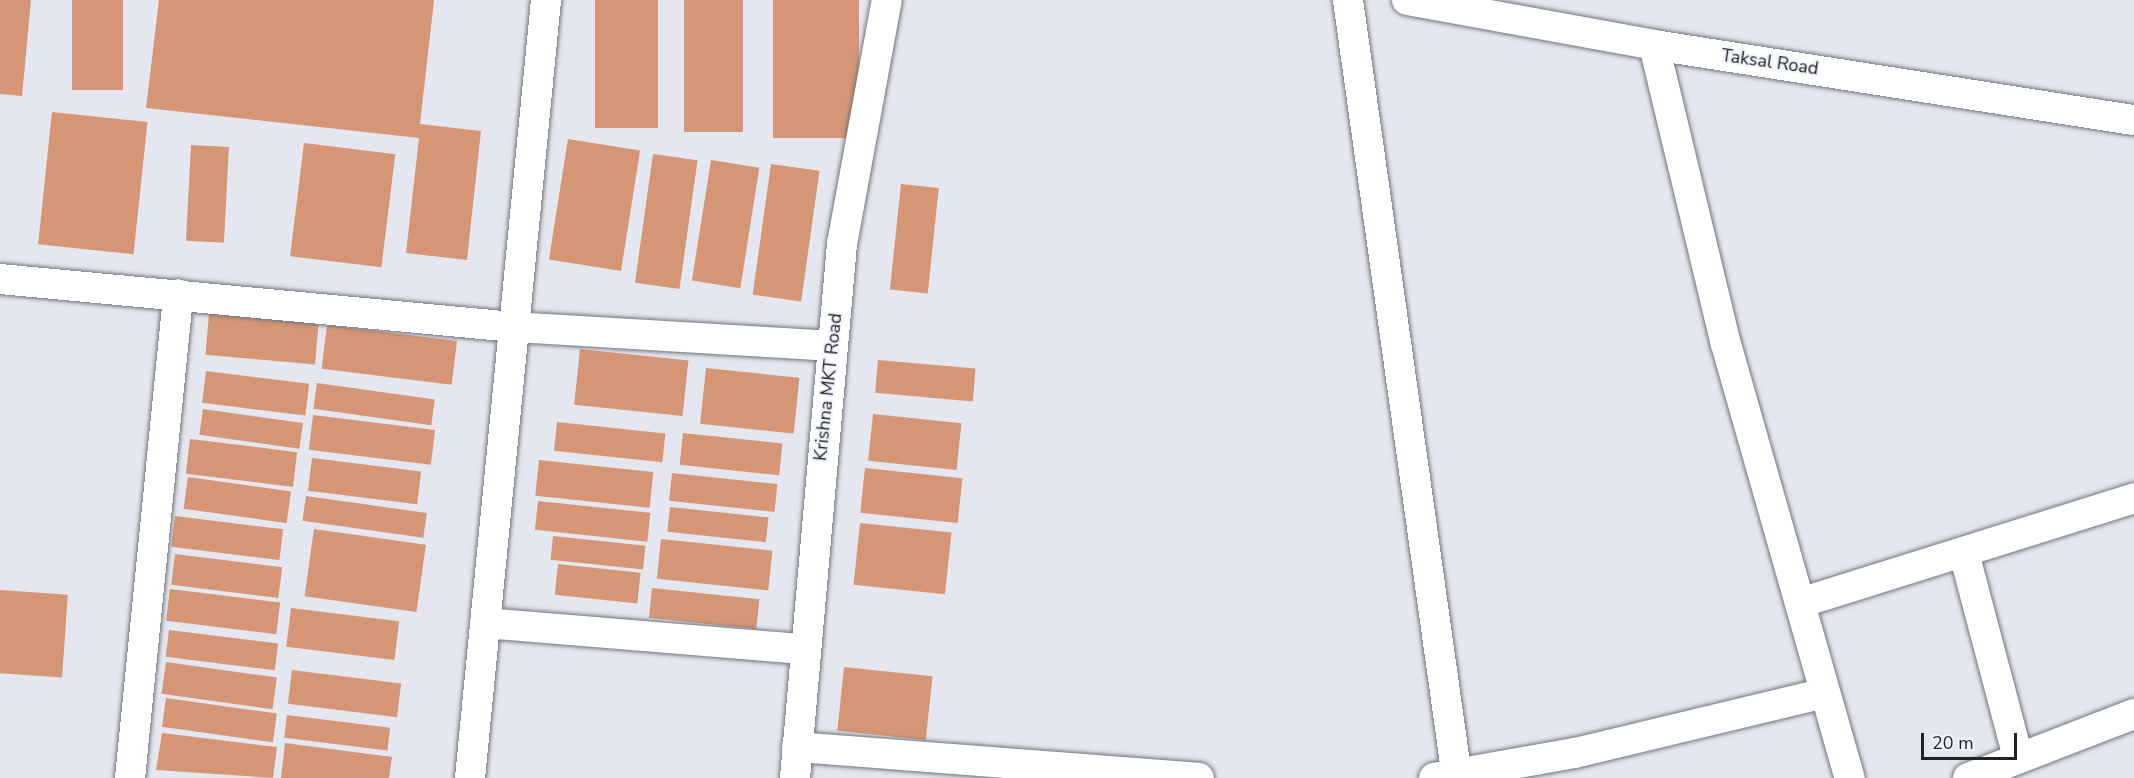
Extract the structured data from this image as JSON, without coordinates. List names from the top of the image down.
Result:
{
  "streets": {
    "street": ["Taksal Road", "Krishna MKT Road"]
  },
  "scale_bar": "20 m"
}
